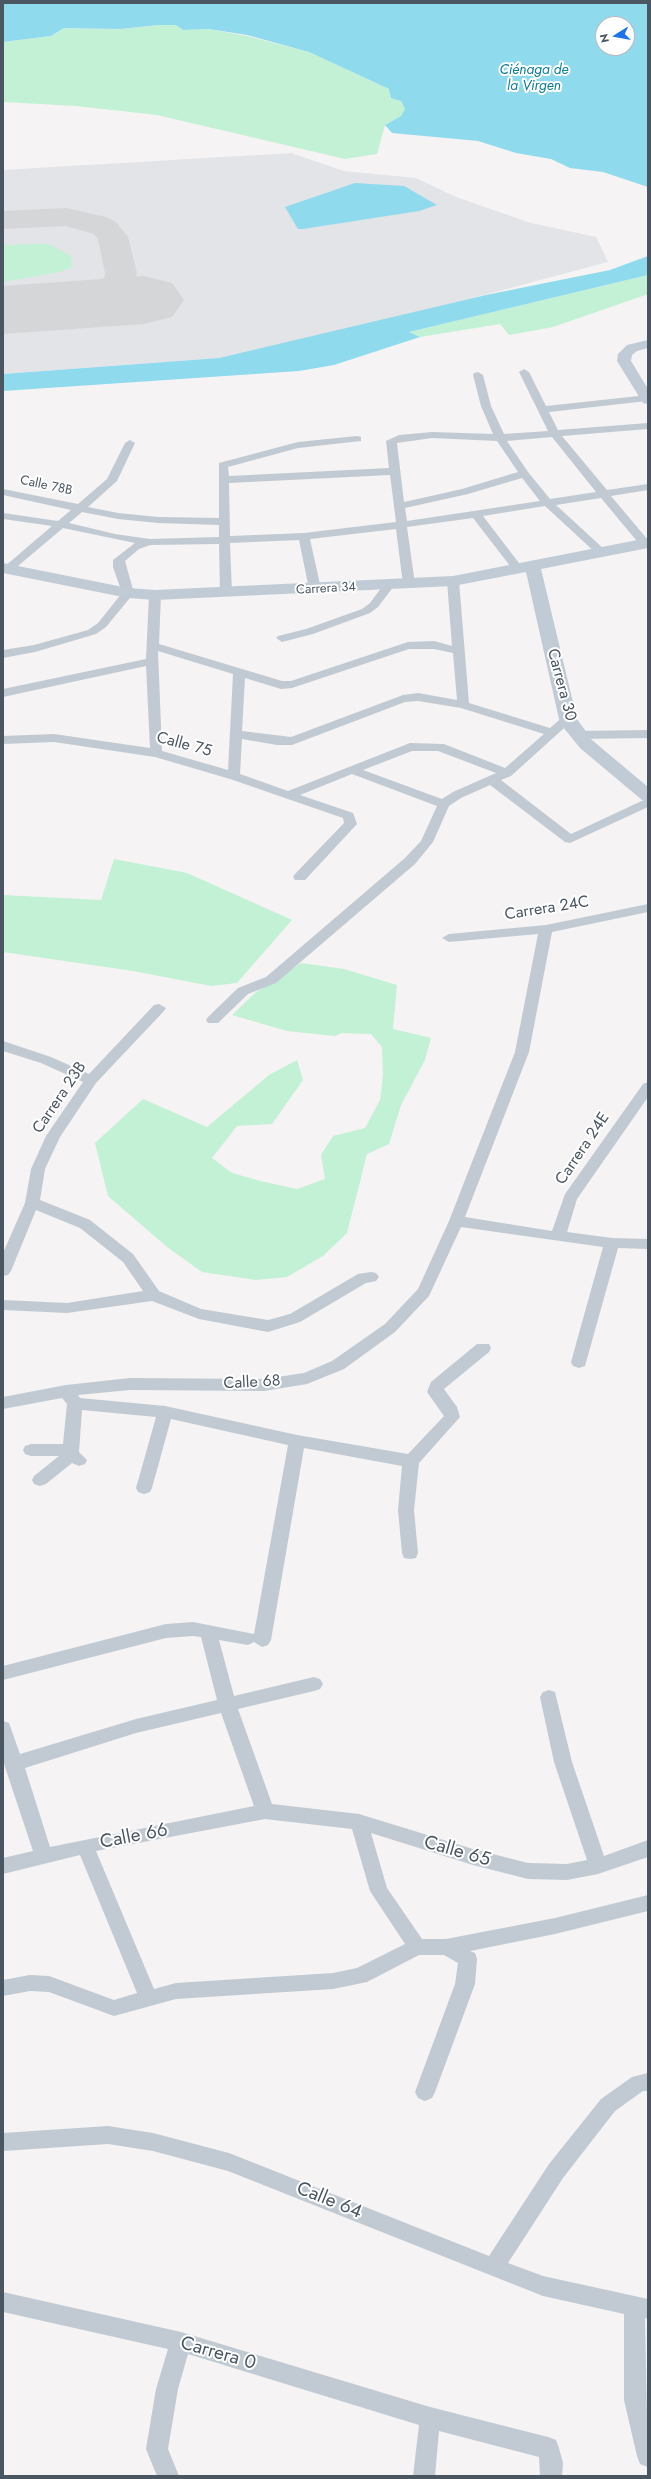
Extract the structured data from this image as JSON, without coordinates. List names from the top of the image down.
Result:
{
  "streets": {
    "main road": ["Carrera 34", "Carrera 30"],
    "street": [
      "Calle 78B",
      "Calle 75",
      "Carrera 24C",
      "Carrera 23B",
      "Carrera 24E",
      "Calle 68",
      "Calle 66",
      "Calle 65",
      "Calle 64",
      "Carrera 0"
    ]
  },
  "crossings": [
    ["Carrera 34", "Carrera 30"],
    ["Carrera 24C", "Calle 68"],
    ["Calle 66", "Calle 65"]
  ],
  "water": ["Ciénaga de la Virgen"],
  "north": "left"
}
